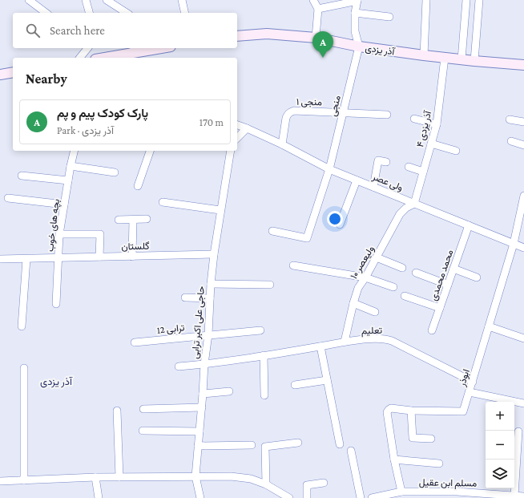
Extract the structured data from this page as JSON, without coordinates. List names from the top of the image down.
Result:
{
  "streets": {
    "street": [
      "آذر یزدی",
      "منجی ۱",
      "منجی",
      "۴ آذر یزدی",
      "ولی عصر",
      "بچه های خوب",
      "گلستان",
      "۱۰ ولیعصر",
      "محمد محمدی",
      "حاجی علی اکبر ترابی",
      "ترابی 12",
      "تعلیم",
      "ابوذر",
      "مسلم ابن عقیل"
    ]
  },
  "crossings": [
    ["آذر یزدی", "منجی"],
    ["آذر یزدی", "۴ آذر یزدی"],
    ["منجی ۱", "منجی"],
    ["منجی ۱", "ولی عصر"],
    ["منجی", "ولی عصر"],
    ["۴ آذر یزدی", "ولی عصر"],
    ["۴ آذر یزدی", "۱۰ ولیعصر"],
    ["ولی عصر", "۱۰ ولیعصر"],
    ["ولی عصر", "محمد محمدی"],
    ["ولی عصر", "ابوذر"],
    ["بچه های خوب", "گلستان"],
    ["گلستان", "حاجی علی اکبر ترابی"],
    ["۱۰ ولیعصر", "تعلیم"],
    ["حاجی علی اکبر ترابی", "ترابی 12"],
    ["حاجی علی اکبر ترابی", "تعلیم"],
    ["تعلیم", "ابوذر"],
    ["ابوذر", "مسلم ابن عقیل"]
  ],
  "districts": ["آذر یزدی"],
  "page": {
    "search": "Search here",
    "pins": "A",
    "heading": "Nearby",
    "list": [
      {
        "mark": "A",
        "name": "پارک کودک پیم و پم",
        "note": "Park · آذر یزدی",
        "value": "170 m"
      }
    ],
    "map_buttons": ["+", "−"]
  }
}
